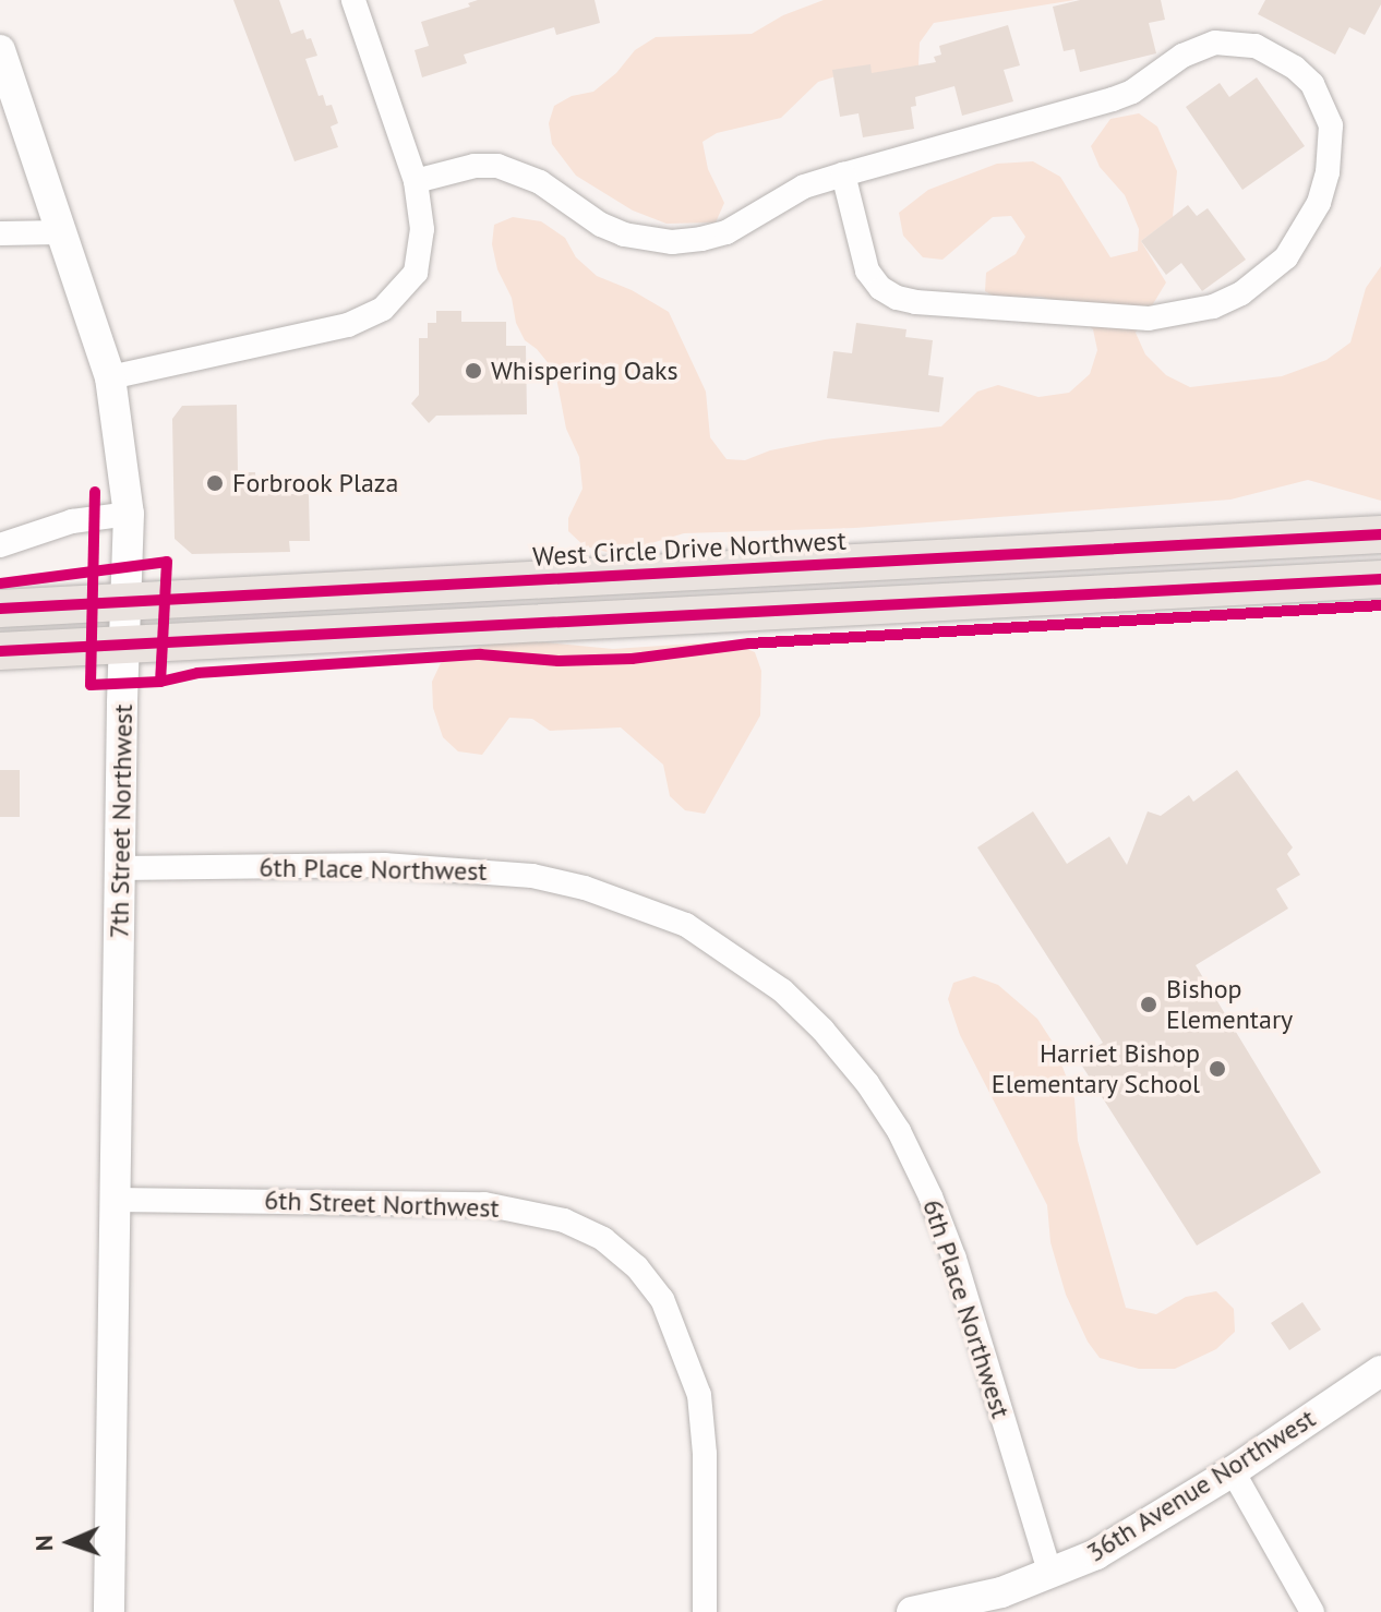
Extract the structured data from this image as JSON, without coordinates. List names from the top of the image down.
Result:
{
  "streets": {
    "main road": ["West Circle Drive Northwest"],
    "street": [
      "7th Street Northwest",
      "6th Place Northwest",
      "6th Street Northwest",
      "36th Avenue Northwest"
    ]
  },
  "crossings": [
    ["West Circle Drive Northwest", "7th Street Northwest"],
    ["7th Street Northwest", "6th Place Northwest"],
    ["7th Street Northwest", "6th Street Northwest"],
    ["6th Place Northwest", "36th Avenue Northwest"]
  ],
  "places": [
    "Whispering Oaks",
    "Forbrook Plaza",
    "Bishop Elementary",
    "Harriet Bishop Elementary School"
  ],
  "north": "left"
}
